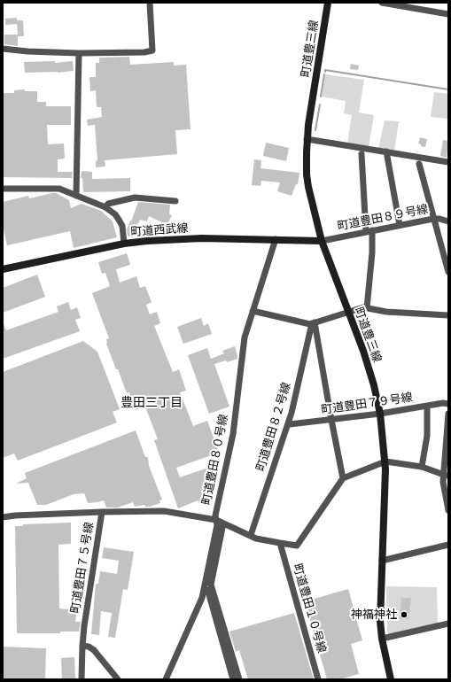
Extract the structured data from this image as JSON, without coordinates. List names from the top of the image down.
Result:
{
  "streets": {
    "street": [
      "町道豊三線",
      "町道豊田８９号線",
      "町道西武線",
      "町道豊田７９号線",
      "町道豊田８２号線",
      "町道豊田８０号線",
      "町道豊田７５号線",
      "町道豊田１０号線"
    ]
  },
  "crossings": [
    ["町道豊三線", "町道豊田８９号線"],
    ["町道豊三線", "町道西武線"],
    ["町道豊三線", "町道豊田７９号線"],
    ["町道豊田８９号線", "町道西武線"],
    ["町道西武線", "町道豊田８０号線"],
    ["町道豊田７９号線", "町道豊田８２号線"],
    ["町道豊田８２号線", "町道豊田７５号線"],
    ["町道豊田８０号線", "町道豊田７５号線"],
    ["町道豊田７５号線", "町道豊田１０号線"]
  ],
  "districts": ["豊田三丁目"],
  "places": ["神福神社"]
}
